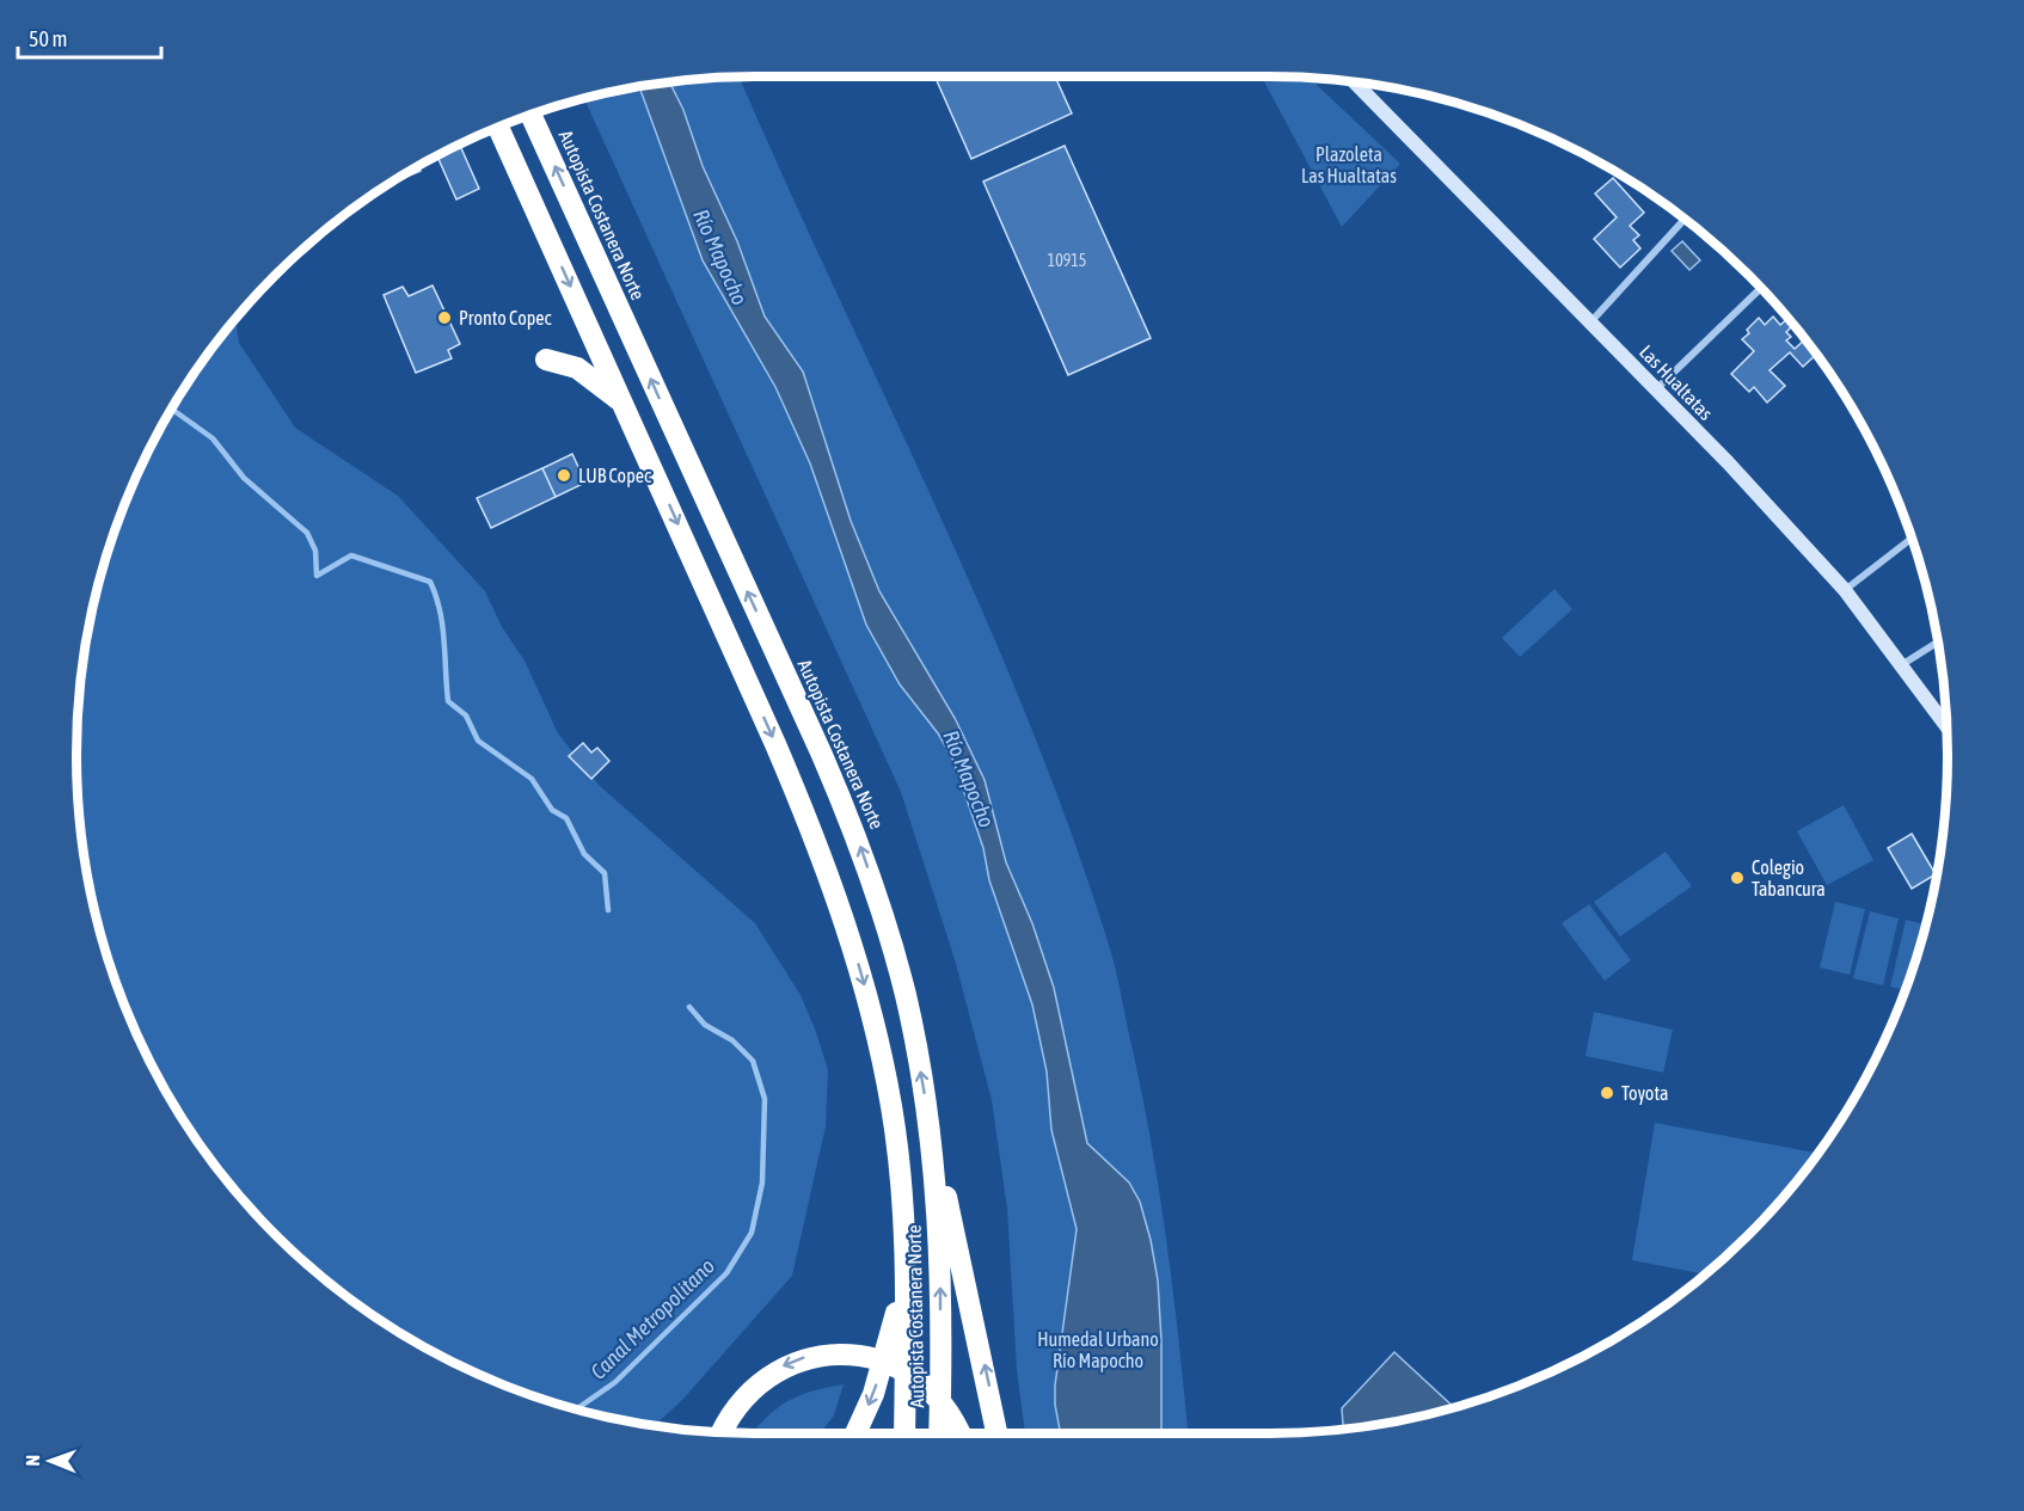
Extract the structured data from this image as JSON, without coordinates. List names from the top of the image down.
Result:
{
  "streets": {
    "highway": ["Autopista Costanera Norte"],
    "street": ["Las Hualtatas"]
  },
  "water": ["Río Mapocho", "Canal Metropolitano"],
  "parks": ["Plazoleta Las Hualtatas", "Humedal Urbano Río Mapocho"],
  "places": [
    "Pronto Copec",
    "LUB Copec",
    "Colegio Tabancura",
    "Toyota"
  ],
  "house_numbers": ["10915"],
  "scale_bar": "50 m",
  "north": "left"
}
